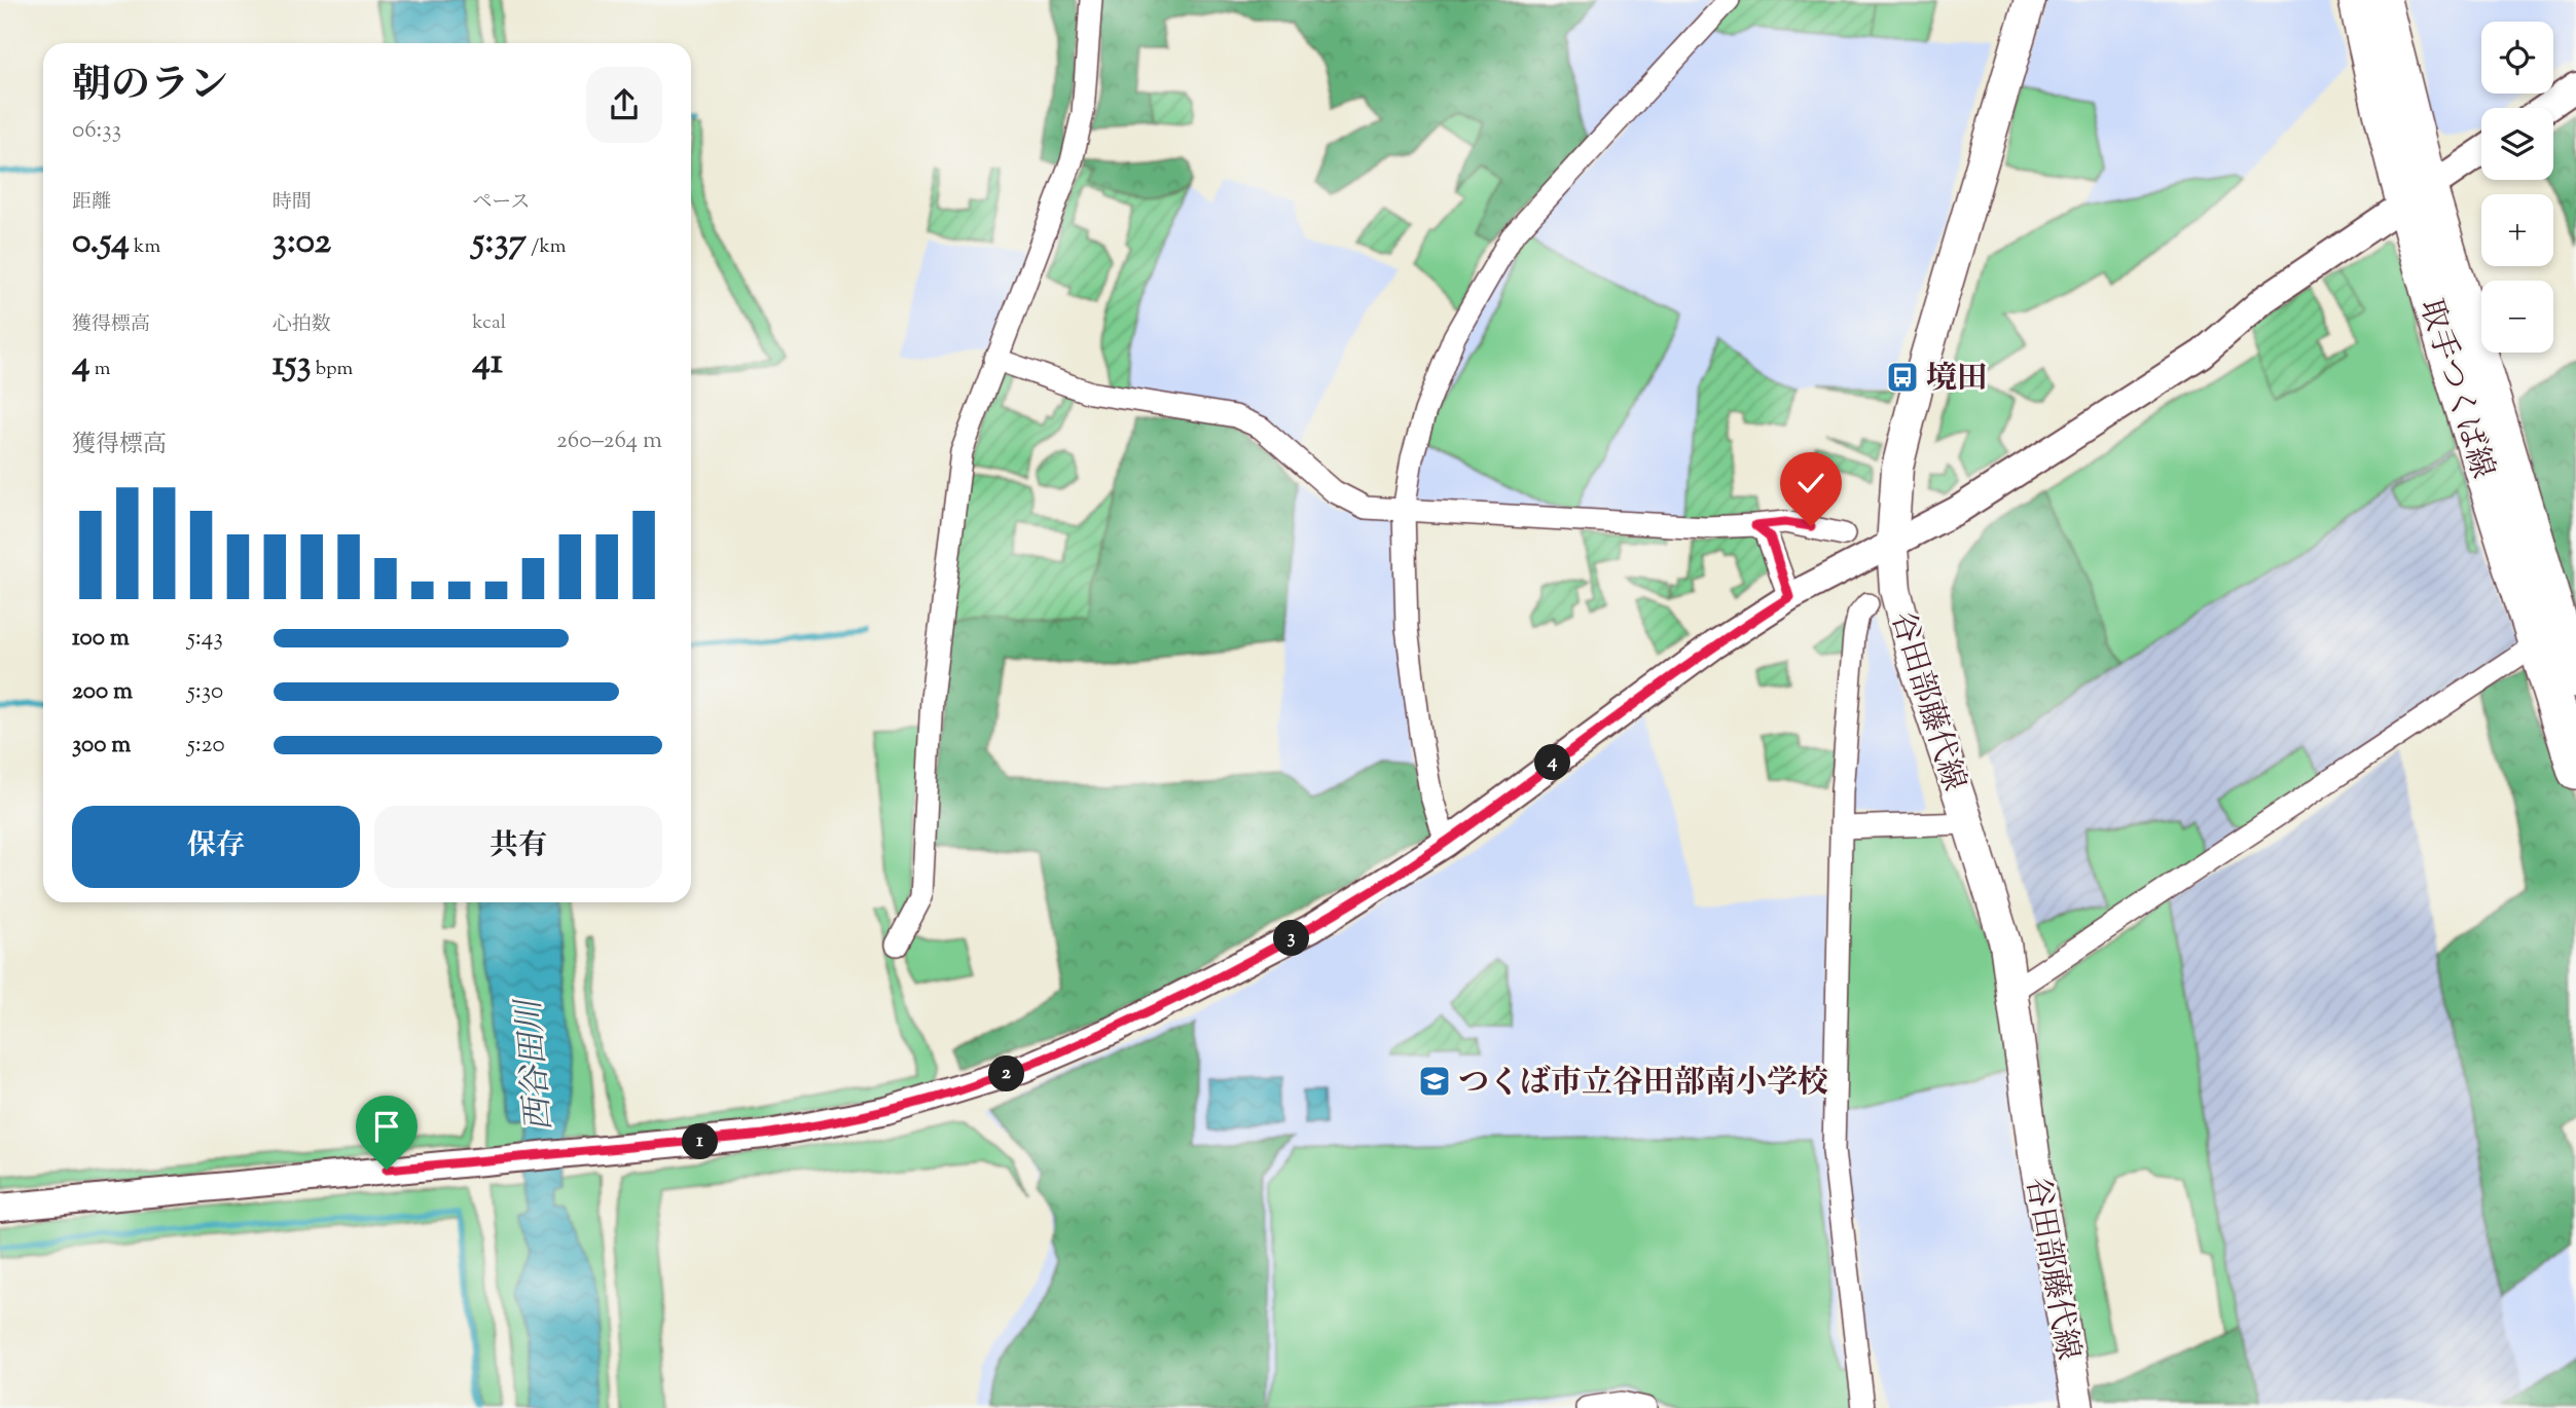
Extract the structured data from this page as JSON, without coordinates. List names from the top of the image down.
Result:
{
  "streets": {
    "main road": ["取手つくば線", "谷田部藤代線"]
  },
  "water": ["西谷田川"],
  "places": {
    "bus stop": ["境田"],
    "school or university": ["つくば市立谷田部南小学校"]
  },
  "page": {
    "map_buttons": ["+", "−"],
    "heading": ["朝のラン", "06:33"],
    "stats": [
      ["距離", "0.54 km"],
      ["時間", "3:02"],
      ["ペース", "5:37 /km"],
      ["獲得標高", "4 m"],
      ["心拍数", "153 bpm"],
      ["kcal", "41"]
    ],
    "chart": ["獲得標高", "260–264 m"],
    "list": [
      {
        "name": "100 m",
        "note": "5:43"
      },
      {
        "name": "200 m",
        "note": "5:30"
      },
      {
        "name": "300 m",
        "note": "5:20"
      }
    ],
    "pins": [
      "4",
      "3",
      "2",
      "1"
    ],
    "buttons": ["保存", "共有"]
  }
}
